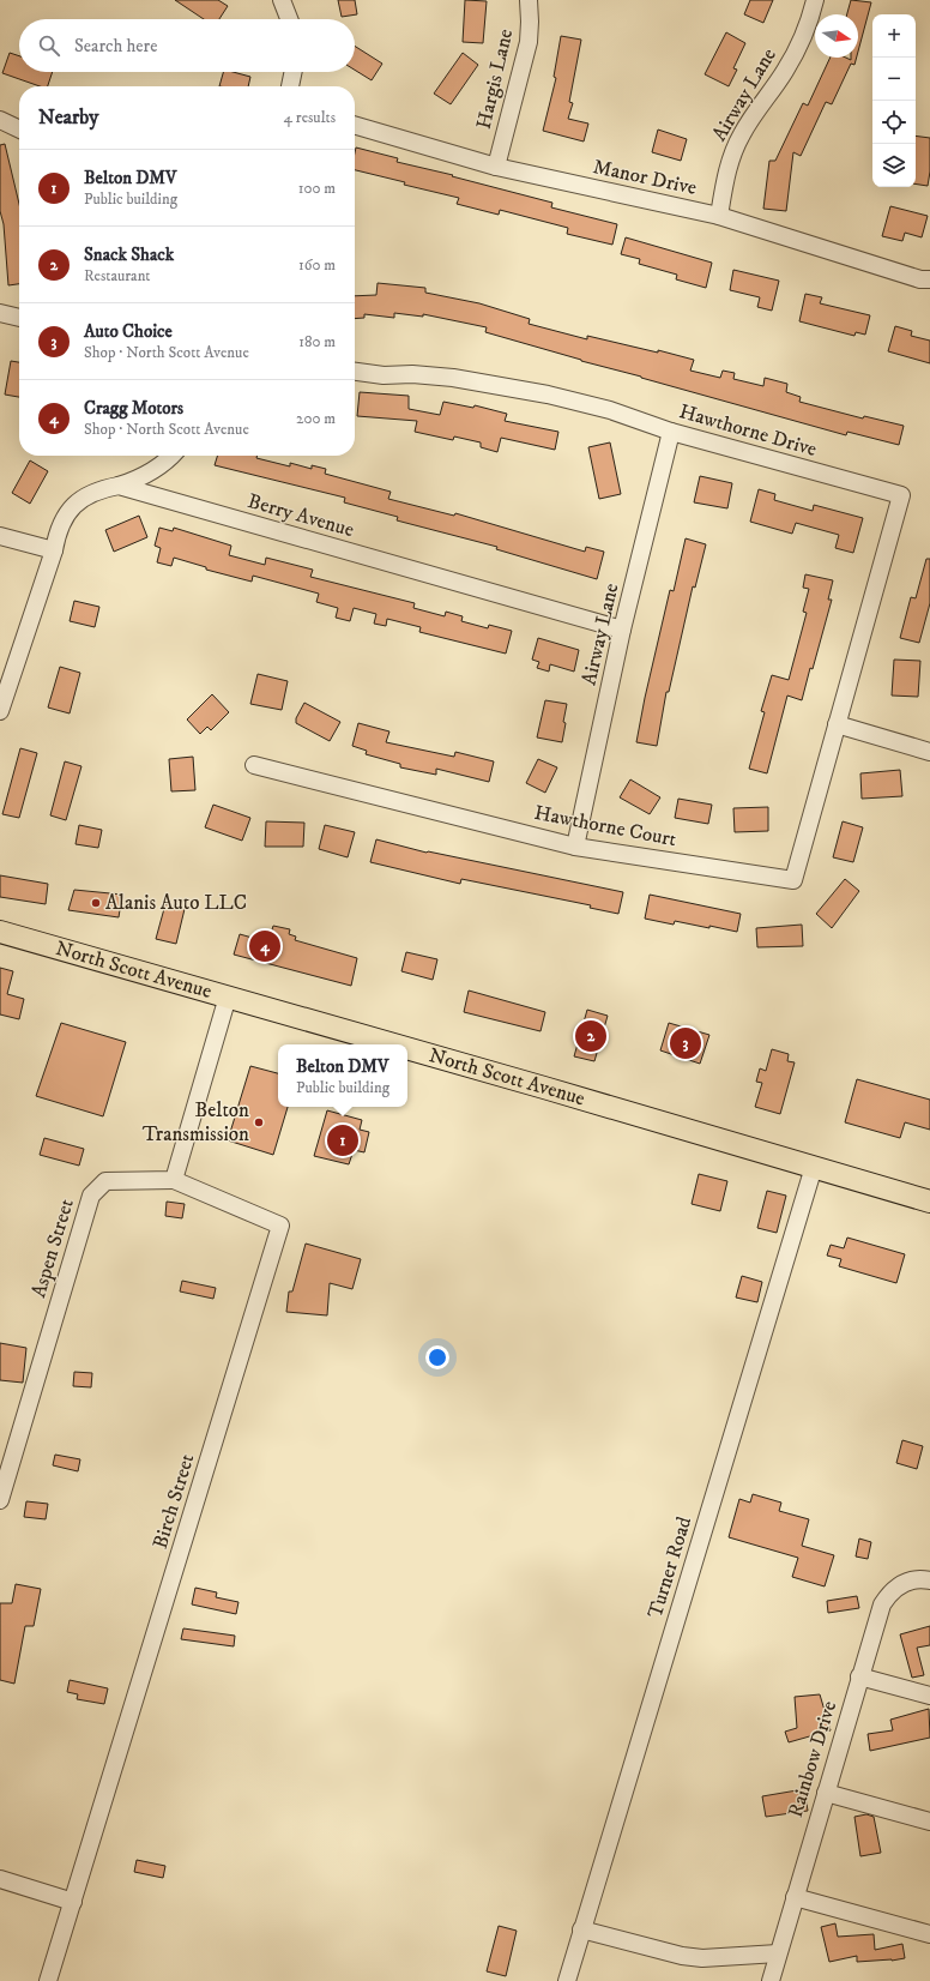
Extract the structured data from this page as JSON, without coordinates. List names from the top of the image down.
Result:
{
  "streets": {
    "main road": ["North Scott Avenue"],
    "street": [
      "Hargis Lane",
      "Airway Lane",
      "Manor Drive",
      "Hawthorne Drive",
      "Berry Avenue",
      "Hawthorne Court",
      "Aspen Street",
      "Birch Street",
      "Turner Road",
      "Rainbow Drive"
    ]
  },
  "crossings": [
    ["Hargis Lane", "Manor Drive"],
    ["Airway Lane", "Manor Drive"],
    ["Airway Lane", "Hawthorne Drive"],
    ["Airway Lane", "Berry Avenue"],
    ["Airway Lane", "Hawthorne Court"],
    ["Hawthorne Drive", "Hawthorne Court"],
    ["North Scott Avenue", "Turner Road"],
    ["Aspen Street", "Birch Street"]
  ],
  "places": ["Alanis Auto LLC", "Belton Transmission"],
  "north": "right",
  "page": {
    "map_buttons": ["+", "−"],
    "search": "Search here",
    "heading": ["Nearby", "4 results"],
    "list": [
      {
        "mark": "1",
        "name": "Belton DMV",
        "note": "Public building",
        "value": "100 m"
      },
      {
        "mark": "2",
        "name": "Snack Shack",
        "note": "Restaurant",
        "value": "160 m"
      },
      {
        "mark": "3",
        "name": "Auto Choice",
        "note": "Shop · North Scott Avenue",
        "value": "180 m"
      },
      {
        "mark": "4",
        "name": "Cragg Motors",
        "note": "Shop · North Scott Avenue",
        "value": "200 m"
      }
    ],
    "pins": [
      "4",
      "2",
      "3",
      "1"
    ],
    "popup": ["Belton DMV", "Public building"]
  }
}
